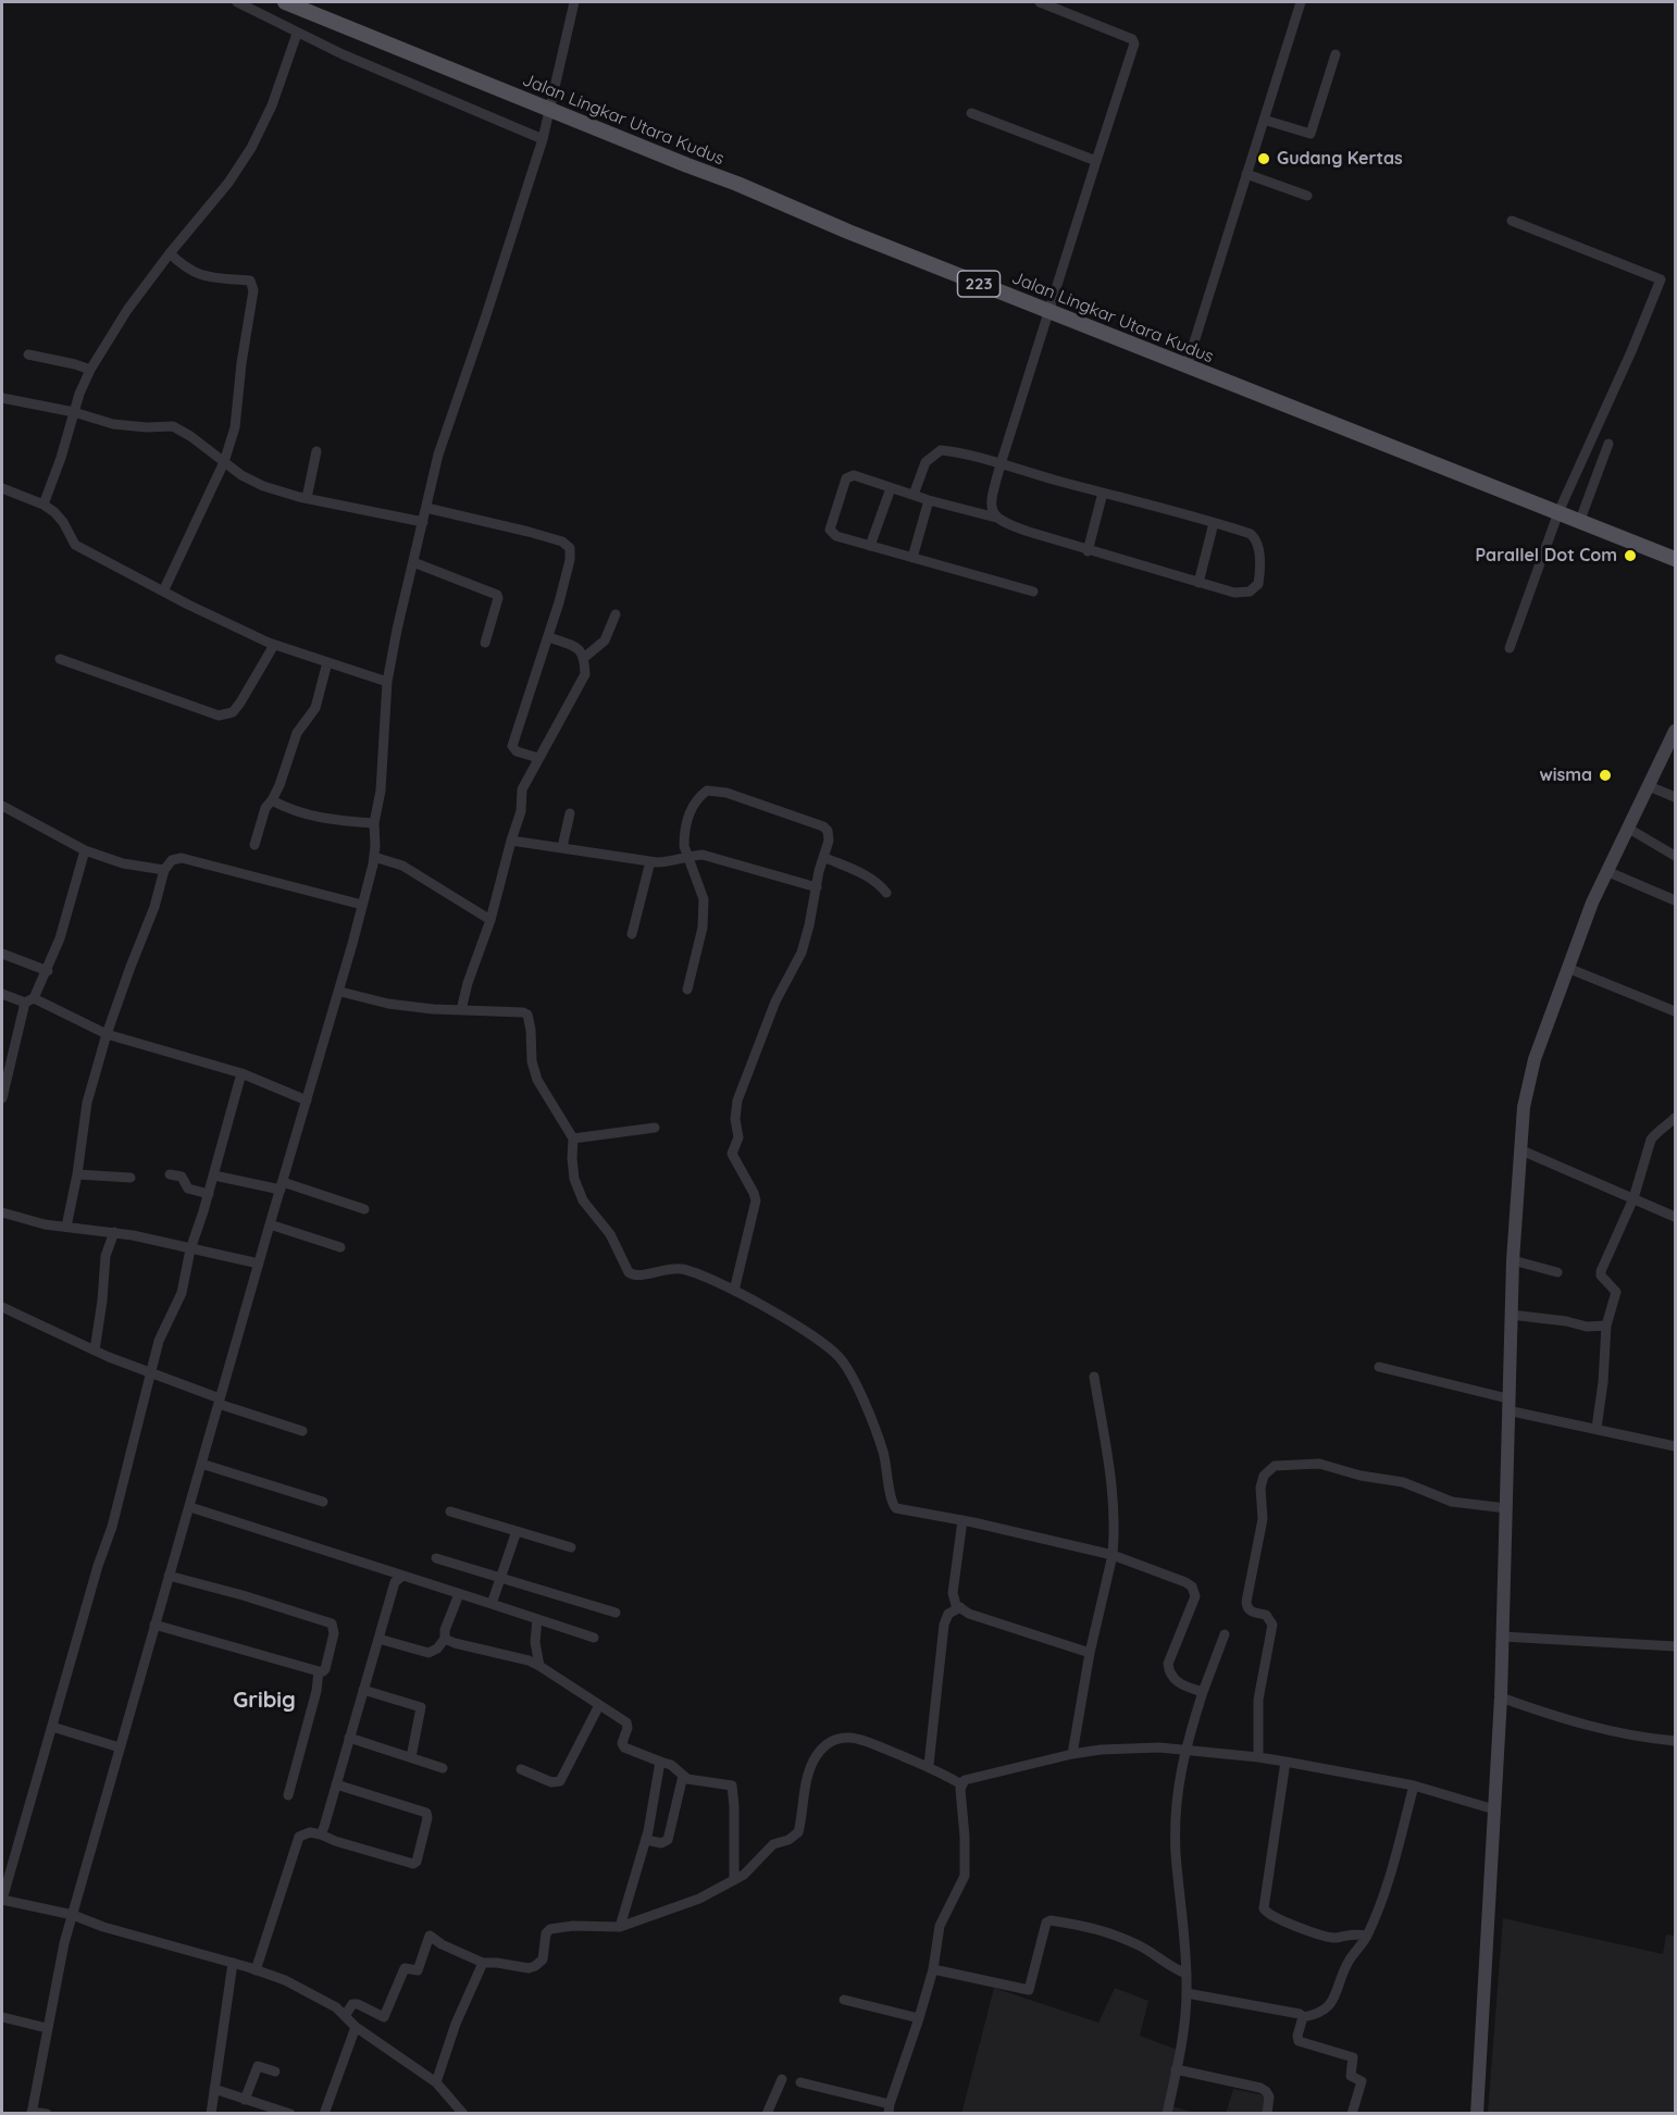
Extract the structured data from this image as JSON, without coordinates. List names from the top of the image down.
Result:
{
  "streets": {
    "main road": ["Jalan Lingkar Utara Kudus", "223"]
  },
  "districts": ["Gribig"],
  "places": ["Gudang Kertas", "Parallel Dot Com", "wisma"]
}
